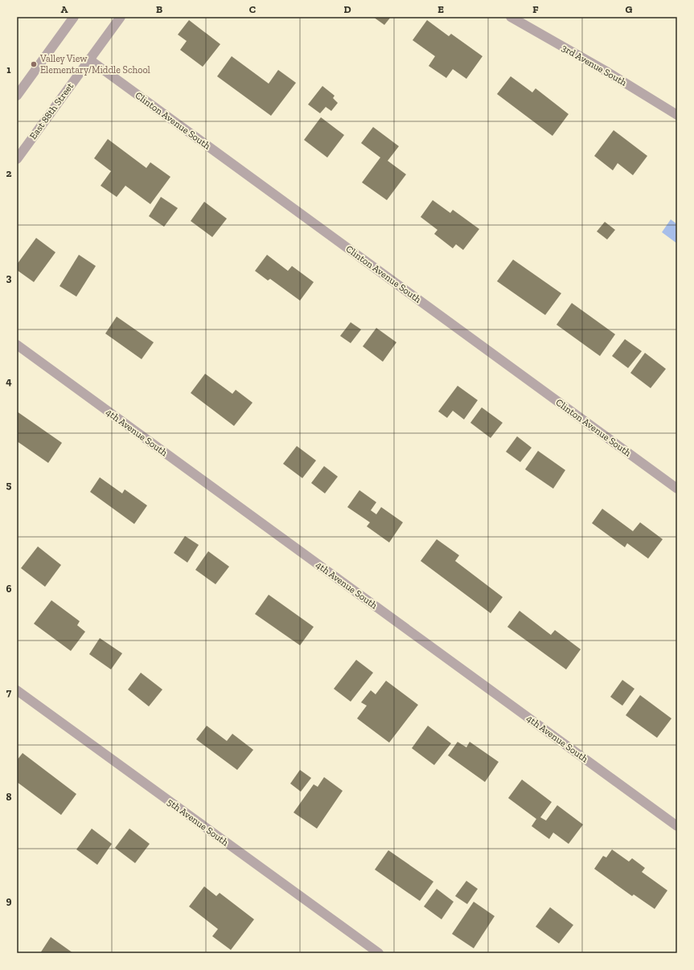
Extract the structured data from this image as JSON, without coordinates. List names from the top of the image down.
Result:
{
  "streets": {
    "street": [
      "3rd Avenue South",
      "East 88th Street",
      "Clinton Avenue South",
      "4th Avenue South",
      "5th Avenue South"
    ]
  },
  "crossings": [
    ["East 88th Street", "Clinton Avenue South"]
  ],
  "places": ["Valley View Elementary/Middle School"],
  "grid": {
    "columns": [
      "A",
      "B",
      "C",
      "D",
      "E",
      "F",
      "G"
    ],
    "rows": [
      "1",
      "2",
      "3",
      "4",
      "5",
      "6",
      "7",
      "8",
      "9"
    ]
  }
}
